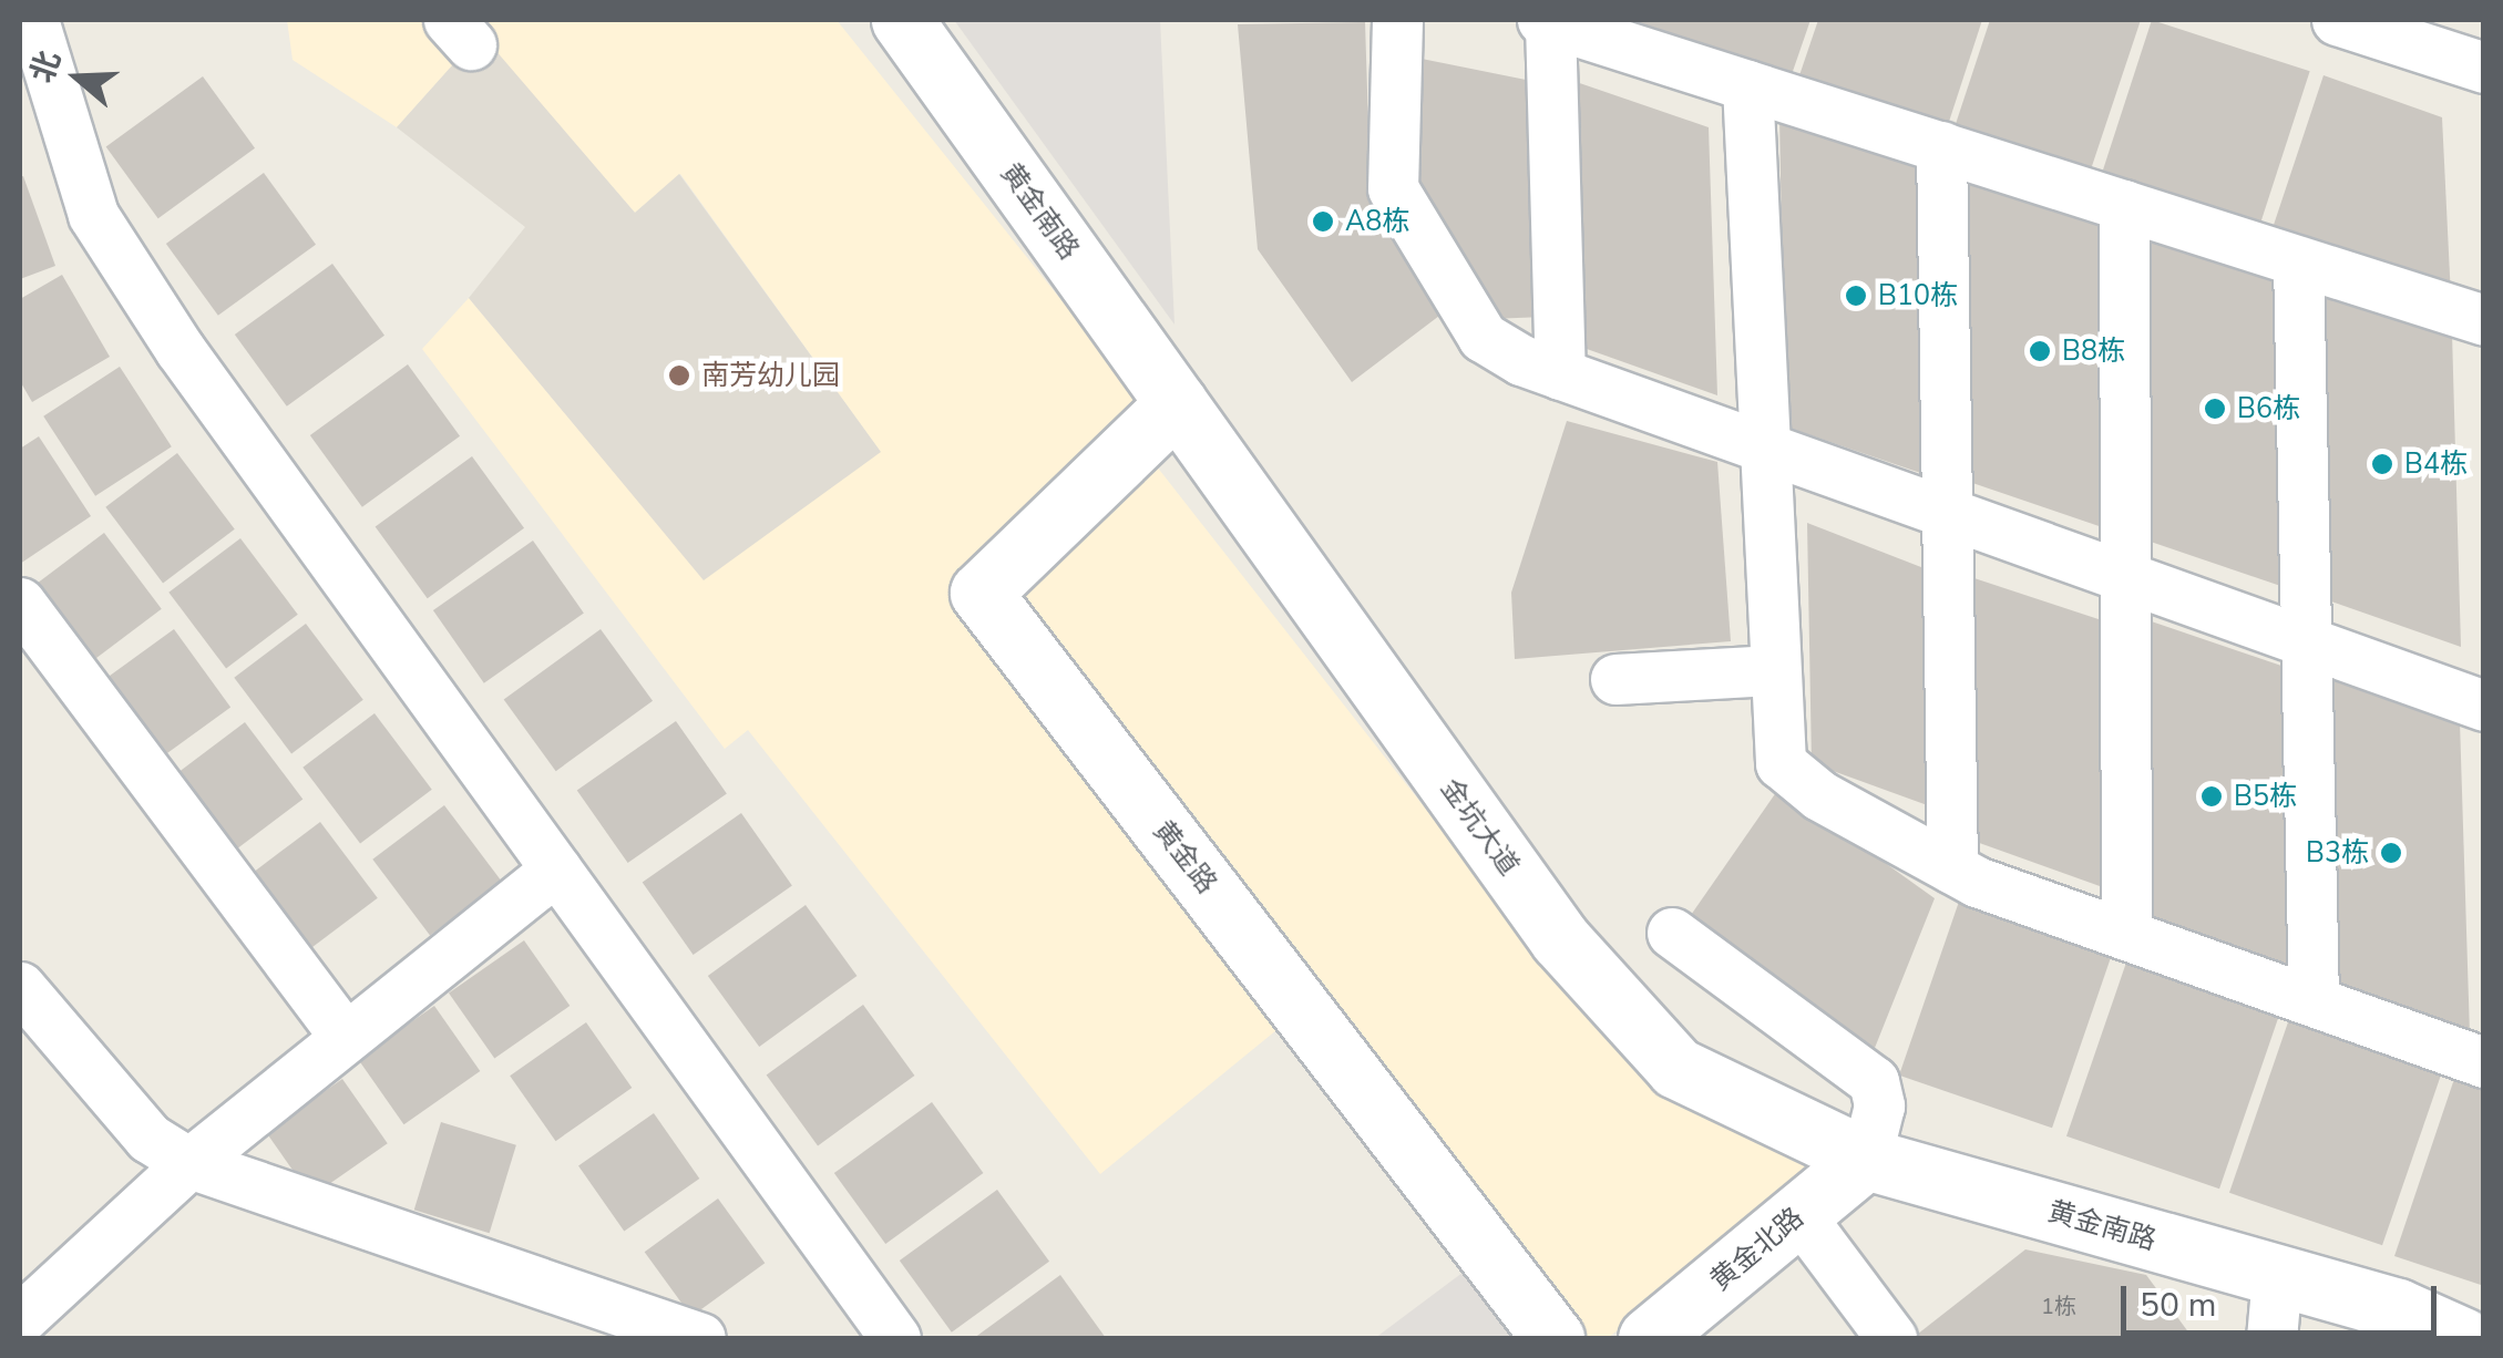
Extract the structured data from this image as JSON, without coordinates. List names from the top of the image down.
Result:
{
  "streets": {
    "street": [
      "黄金南路",
      "金坑大道",
      "黄金路",
      "黄金北路"
    ]
  },
  "crossings": [
    ["黄金南路", "金坑大道"],
    ["黄金南路", "黄金路"],
    ["黄金南路", "黄金北路"],
    ["金坑大道", "黄金路"],
    ["金坑大道", "黄金北路"]
  ],
  "places": [
    "A8栋",
    "B10栋",
    "B8栋",
    "南芳幼儿园",
    "B6栋",
    "B4栋",
    "B5栋",
    "B3栋"
  ],
  "house_numbers": ["1栋"],
  "scale_bar": "50 m",
  "north": "left"
}
